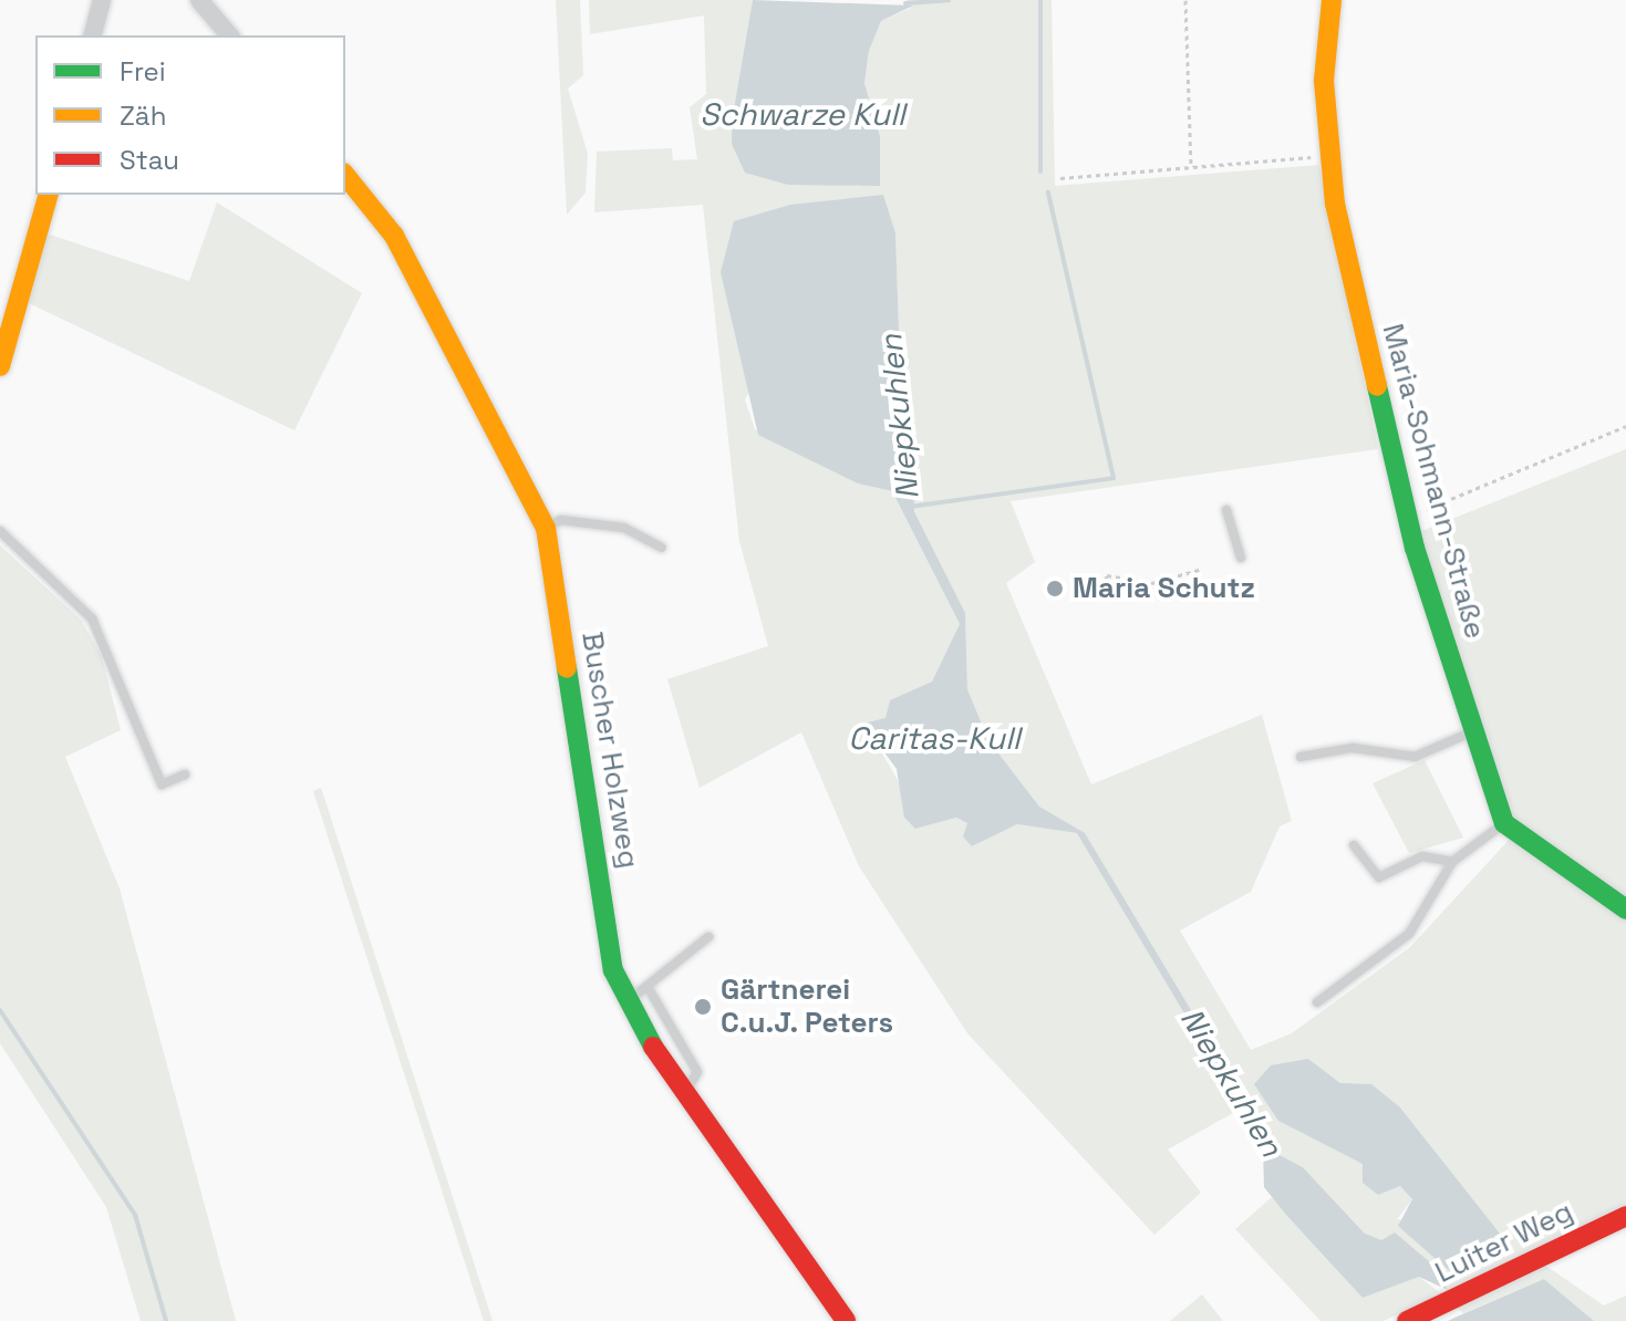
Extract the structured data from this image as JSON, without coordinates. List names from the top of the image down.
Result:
{
  "streets": {
    "street": ["Maria-Sohmann-Straße", "Buscher Holzweg", "Luiter Weg"]
  },
  "water": ["Schwarze Kull", "Niepkuhlen", "Caritas-Kull"],
  "places": ["Maria Schutz", "Gärtnerei C.u.J. Peters"],
  "legend": ["Frei", "Zäh", "Stau"]
}
